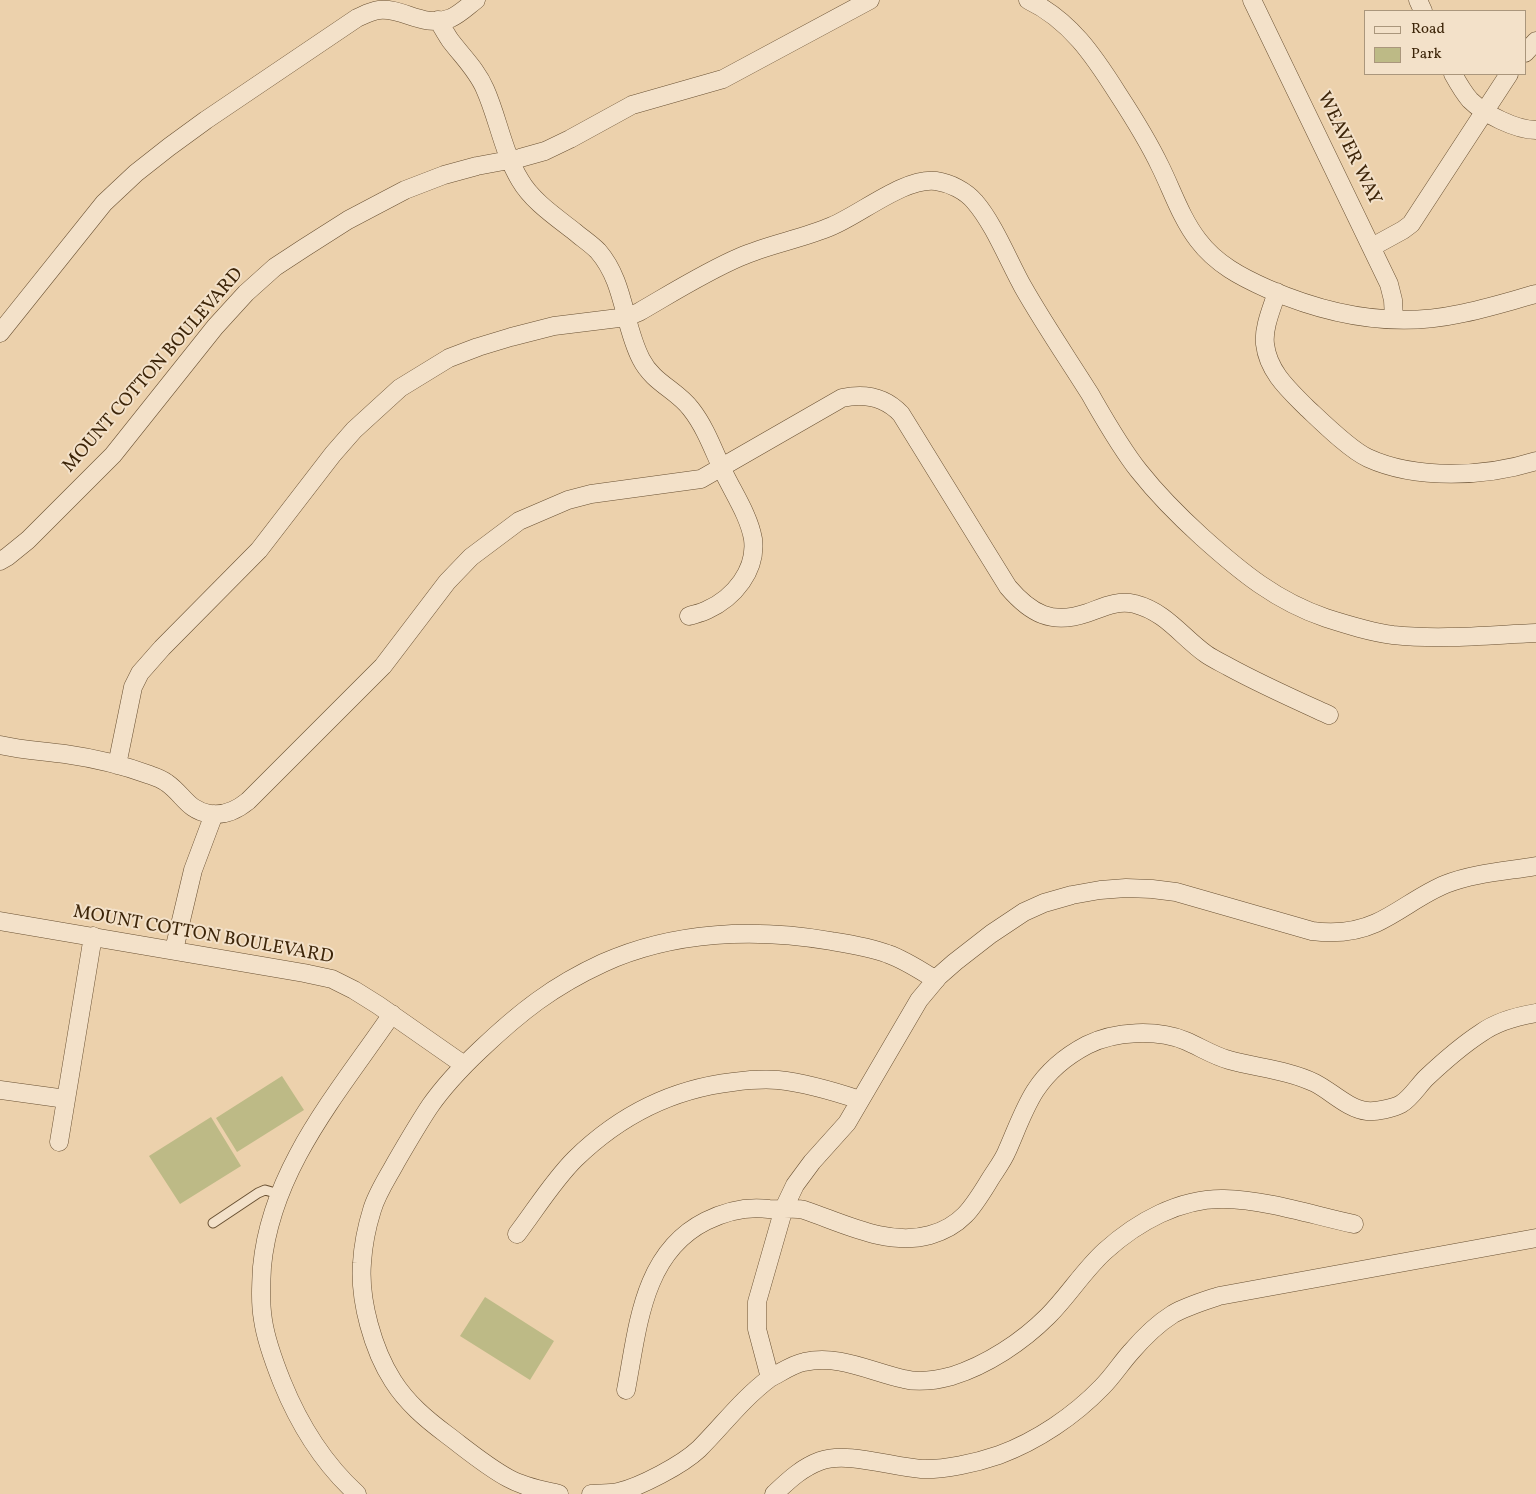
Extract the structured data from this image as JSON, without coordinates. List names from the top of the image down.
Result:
{
  "streets": {
    "street": ["WEAVER WAY", "MOUNT COTTON BOULEVARD"]
  },
  "legend": ["Road", "Park"]
}
